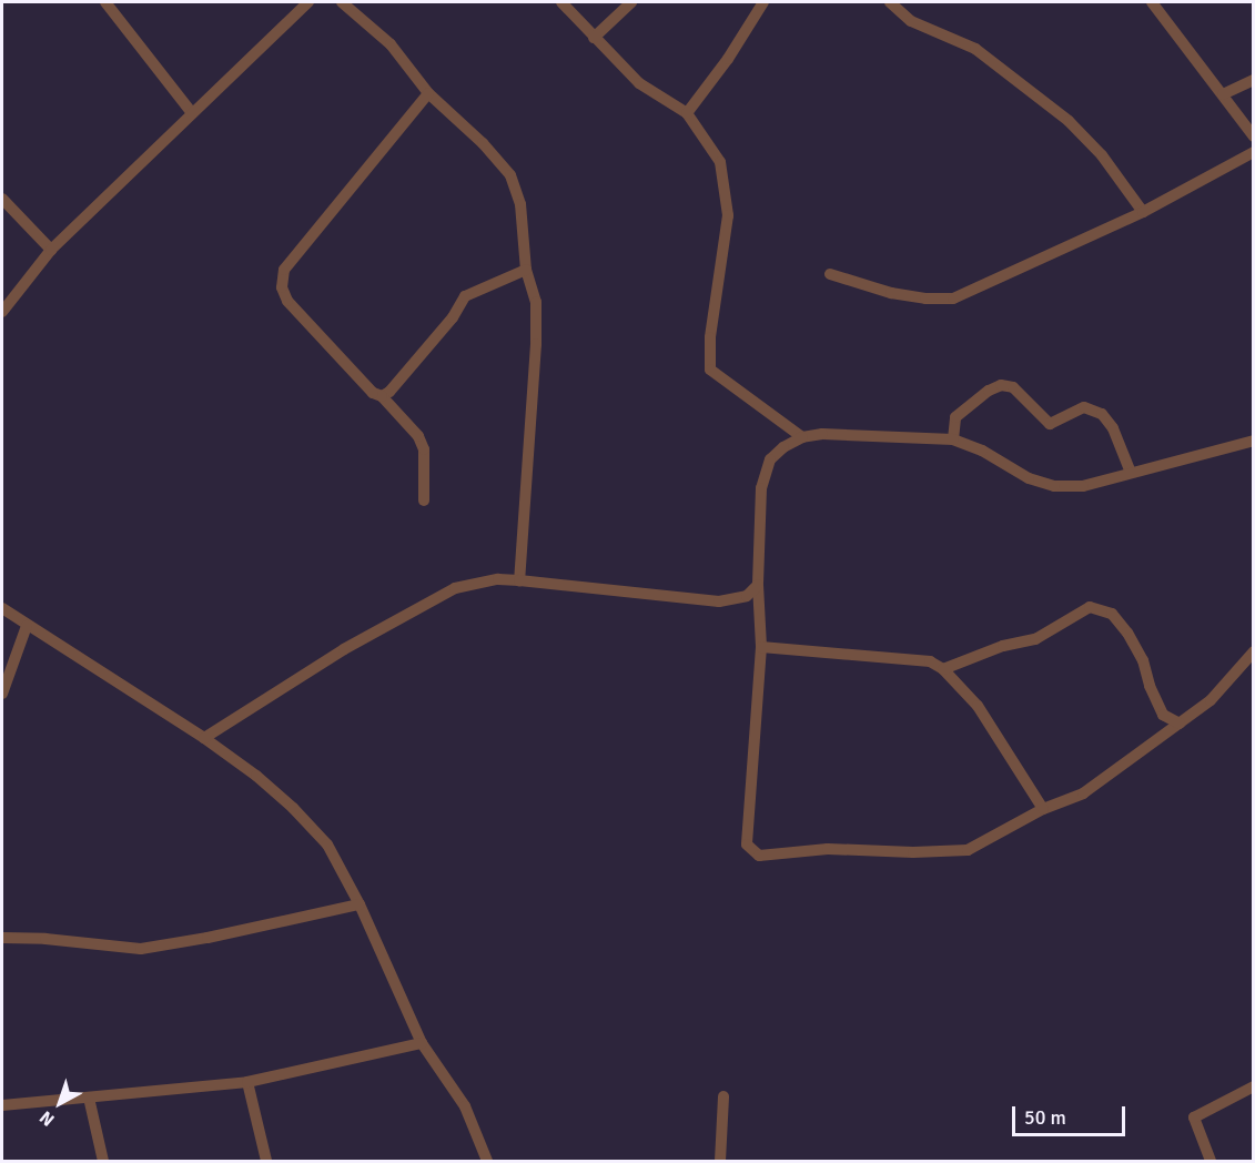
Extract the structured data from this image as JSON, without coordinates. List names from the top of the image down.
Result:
{
  "scale_bar": "50 m",
  "north": "bottom left"
}
